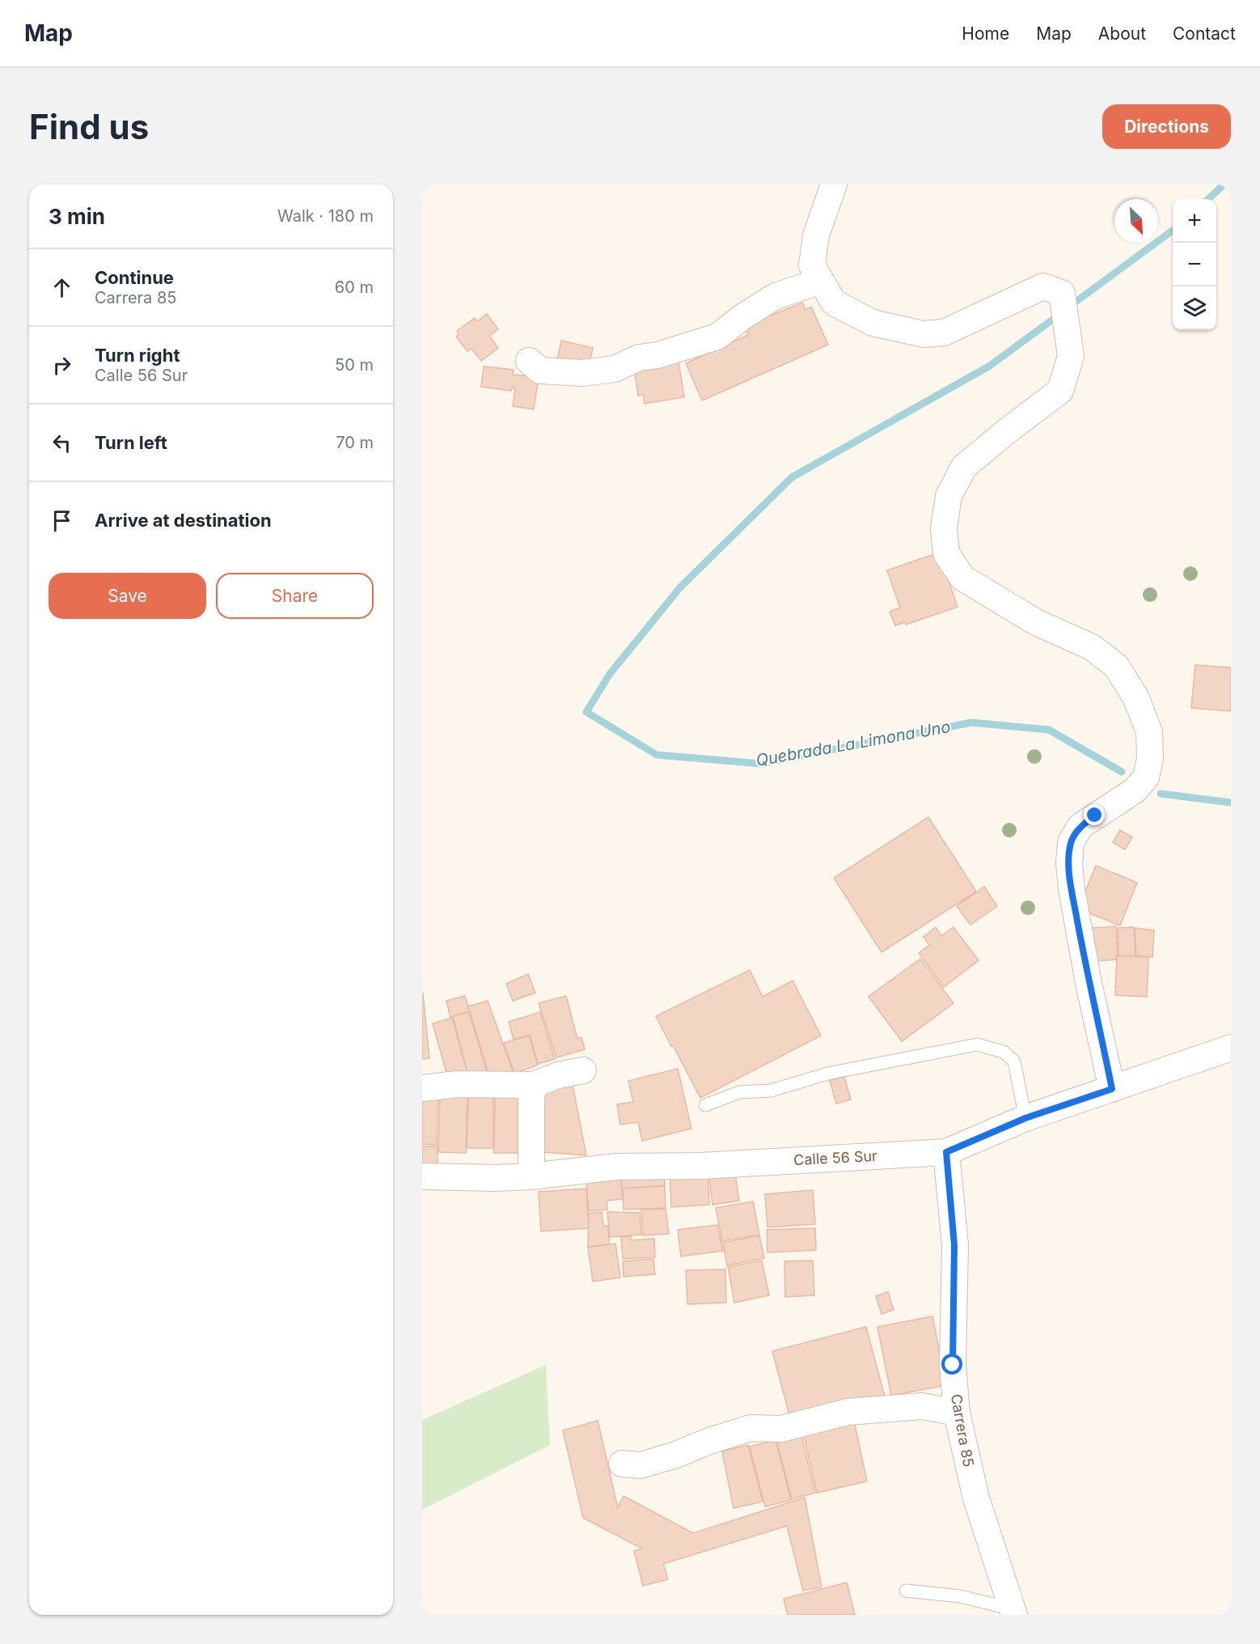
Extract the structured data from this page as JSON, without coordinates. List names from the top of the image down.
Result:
{
  "streets": {
    "street": ["Calle 56 Sur", "Carrera 85"]
  },
  "crossings": [
    ["Calle 56 Sur", "Carrera 85"]
  ],
  "water": ["Quebrada La Limona Uno"],
  "north": "bottom right",
  "page": {
    "header": "Map",
    "nav": [
      "Home",
      "Map",
      "About",
      "Contact"
    ],
    "buttons": [
      "Directions",
      ["Save", "Share"]
    ],
    "title": "Find us",
    "heading": ["3 min", "Walk · 180 m"],
    "map_buttons": ["+", "−"],
    "list": [
      ["Continue", "Carrera 85", "60 m"],
      ["Turn right", "Calle 56 Sur", "50 m"],
      ["Turn left", "70 m"],
      "Arrive at destination"
    ]
  }
}
